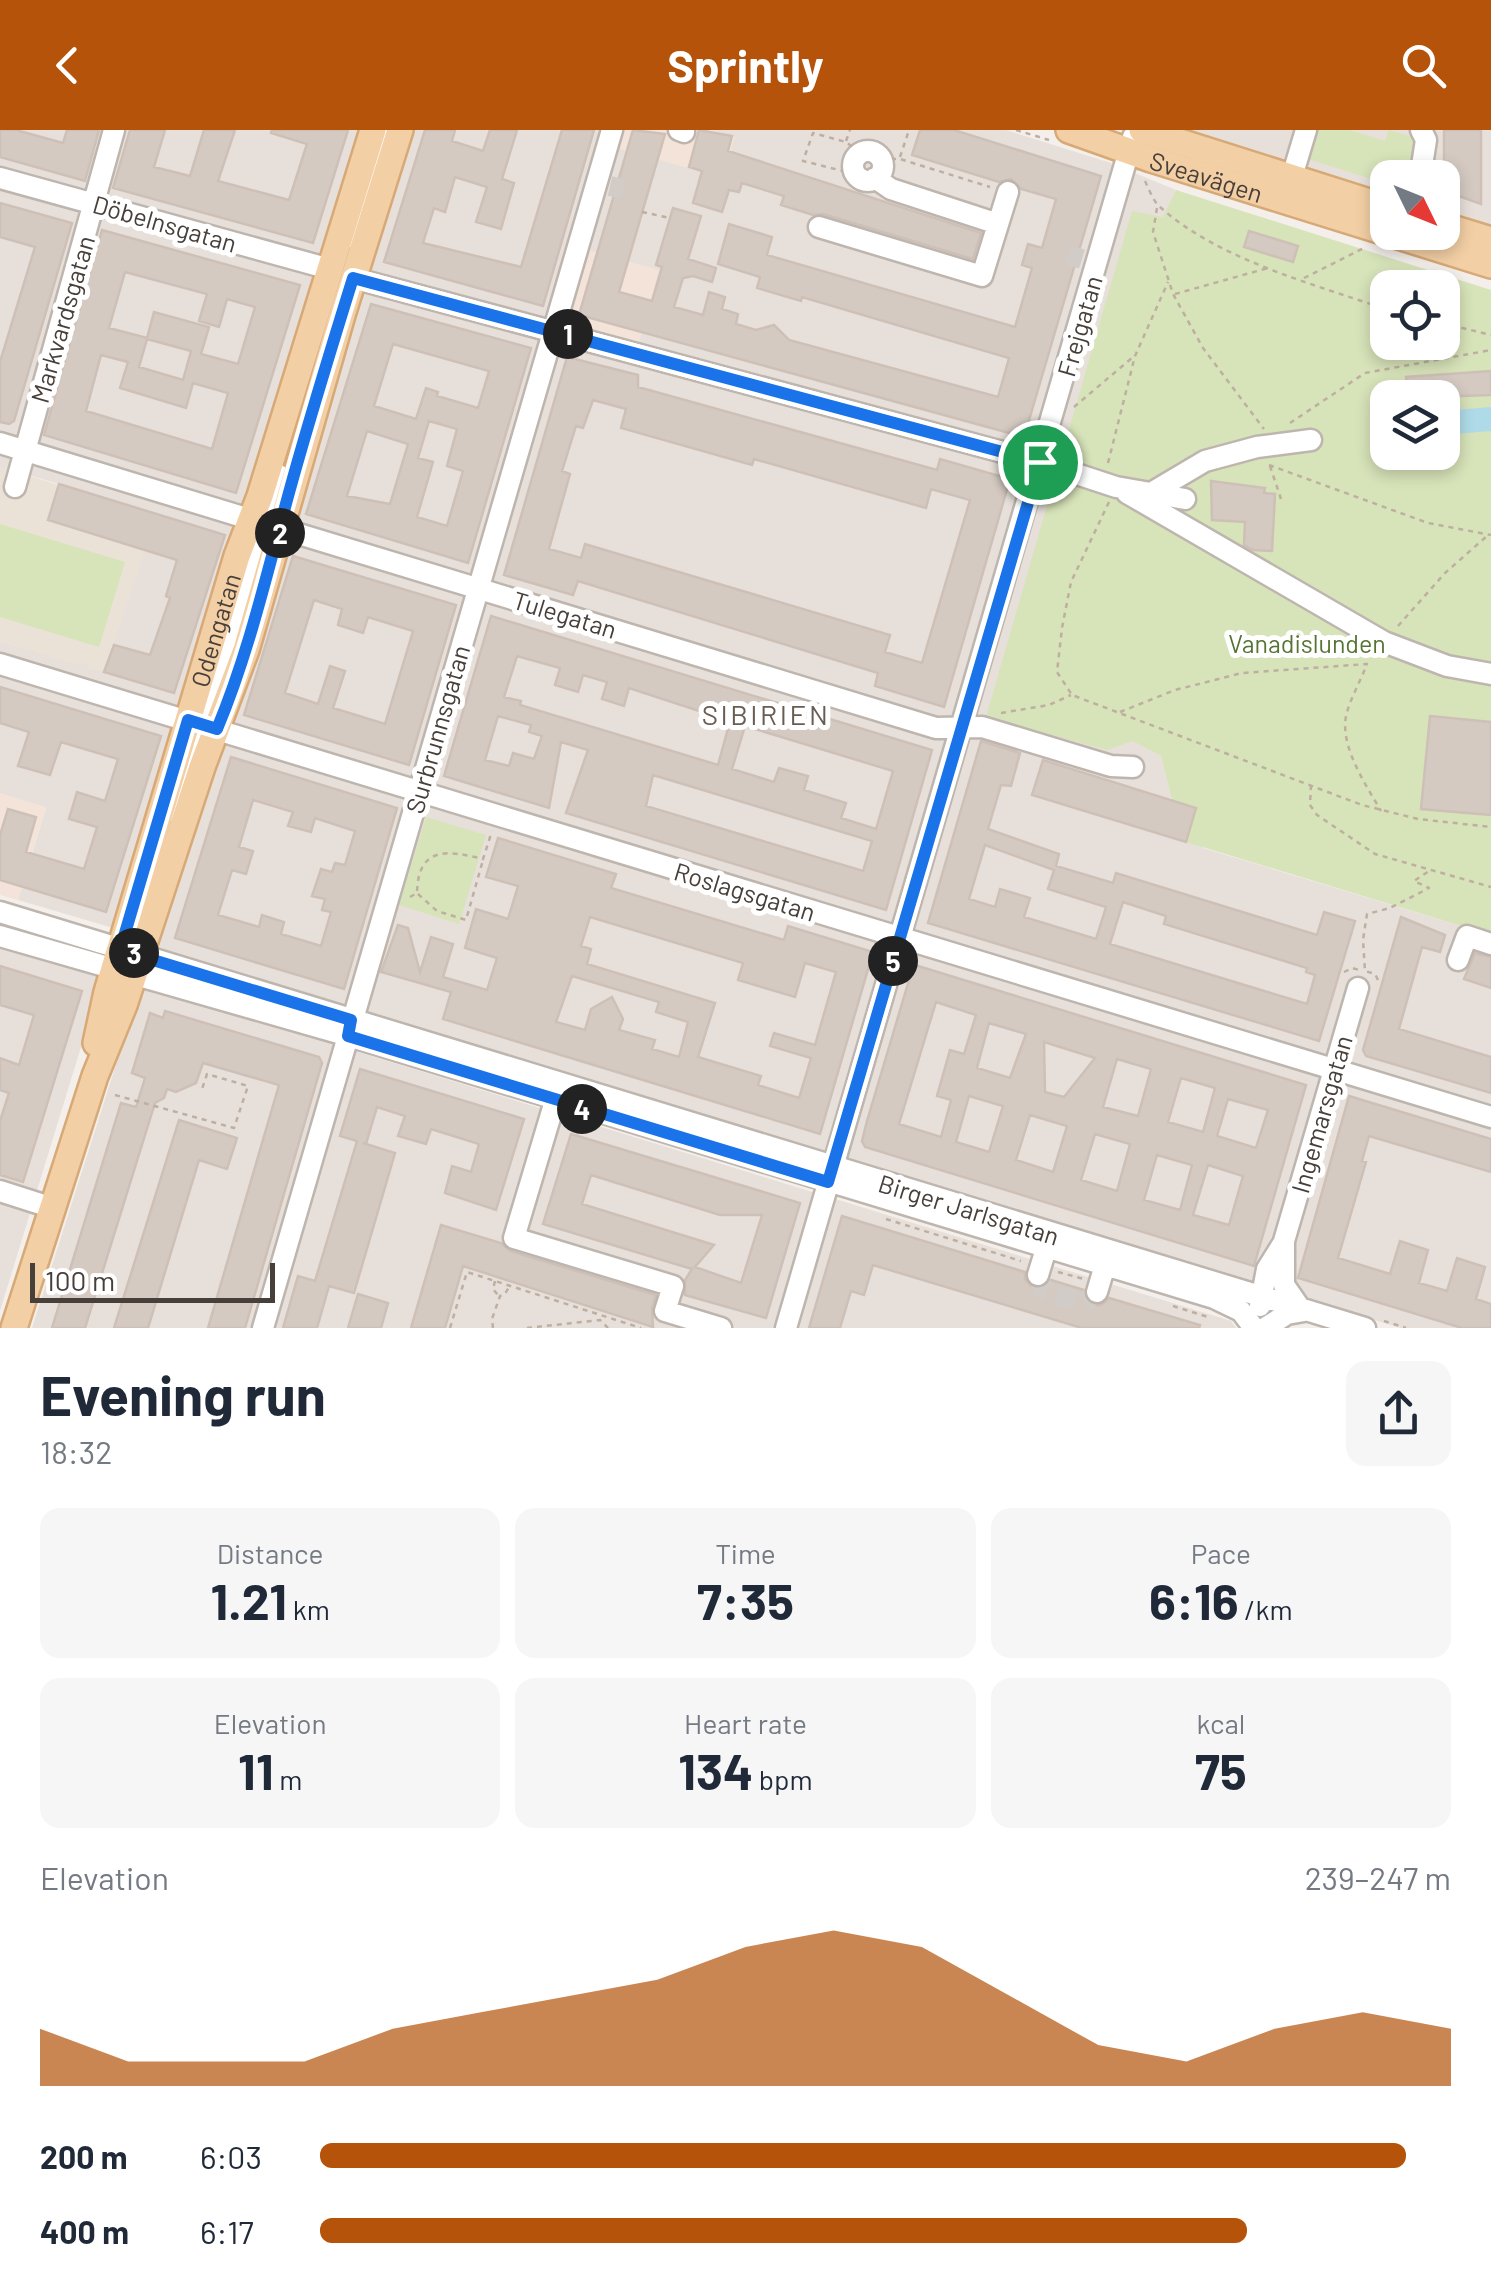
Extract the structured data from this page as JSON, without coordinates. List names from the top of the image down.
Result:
{
  "streets": {
    "main road": ["Sveavägen", "Odengatan"],
    "street": [
      "Döbelnsgatan",
      "Markvardsgatan",
      "Frejgatan",
      "Tulegatan",
      "Surbrunnsgatan",
      "Roslagsgatan",
      "Ingemarsgatan",
      "Birger Jarlsgatan"
    ]
  },
  "crossings": [
    ["Sveavägen", "Frejgatan"],
    ["Döbelnsgatan", "Markvardsgatan"],
    ["Döbelnsgatan", "Frejgatan"],
    ["Döbelnsgatan", "Odengatan"],
    ["Döbelnsgatan", "Surbrunnsgatan"],
    ["Markvardsgatan", "Tulegatan"],
    ["Frejgatan", "Tulegatan"],
    ["Frejgatan", "Roslagsgatan"],
    ["Frejgatan", "Birger Jarlsgatan"],
    ["Tulegatan", "Odengatan"],
    ["Tulegatan", "Surbrunnsgatan"],
    ["Odengatan", "Roslagsgatan"],
    ["Odengatan", "Birger Jarlsgatan"],
    ["Surbrunnsgatan", "Roslagsgatan"],
    ["Surbrunnsgatan", "Birger Jarlsgatan"],
    ["Roslagsgatan", "Ingemarsgatan"],
    ["Ingemarsgatan", "Birger Jarlsgatan"]
  ],
  "districts": ["SIBIRIEN"],
  "parks": ["Vanadislunden"],
  "scale_bar": "100 m",
  "north": "bottom right",
  "page": {
    "header": "Sprintly",
    "pins": [
      "1",
      "2",
      "3",
      "5",
      "4"
    ],
    "scale": "100 m",
    "heading": ["Evening run", "18:32"],
    "stats": [
      ["Distance", "1.21 km"],
      ["Time", "7:35"],
      ["Pace", "6:16 /km"],
      ["Elevation", "11 m"],
      ["Heart rate", "134 bpm"],
      ["kcal", "75"]
    ],
    "chart": ["Elevation", "239–247 m"],
    "list": [
      {
        "name": "200 m",
        "note": "6:03"
      },
      {
        "name": "400 m",
        "note": "6:17"
      }
    ]
  }
}
